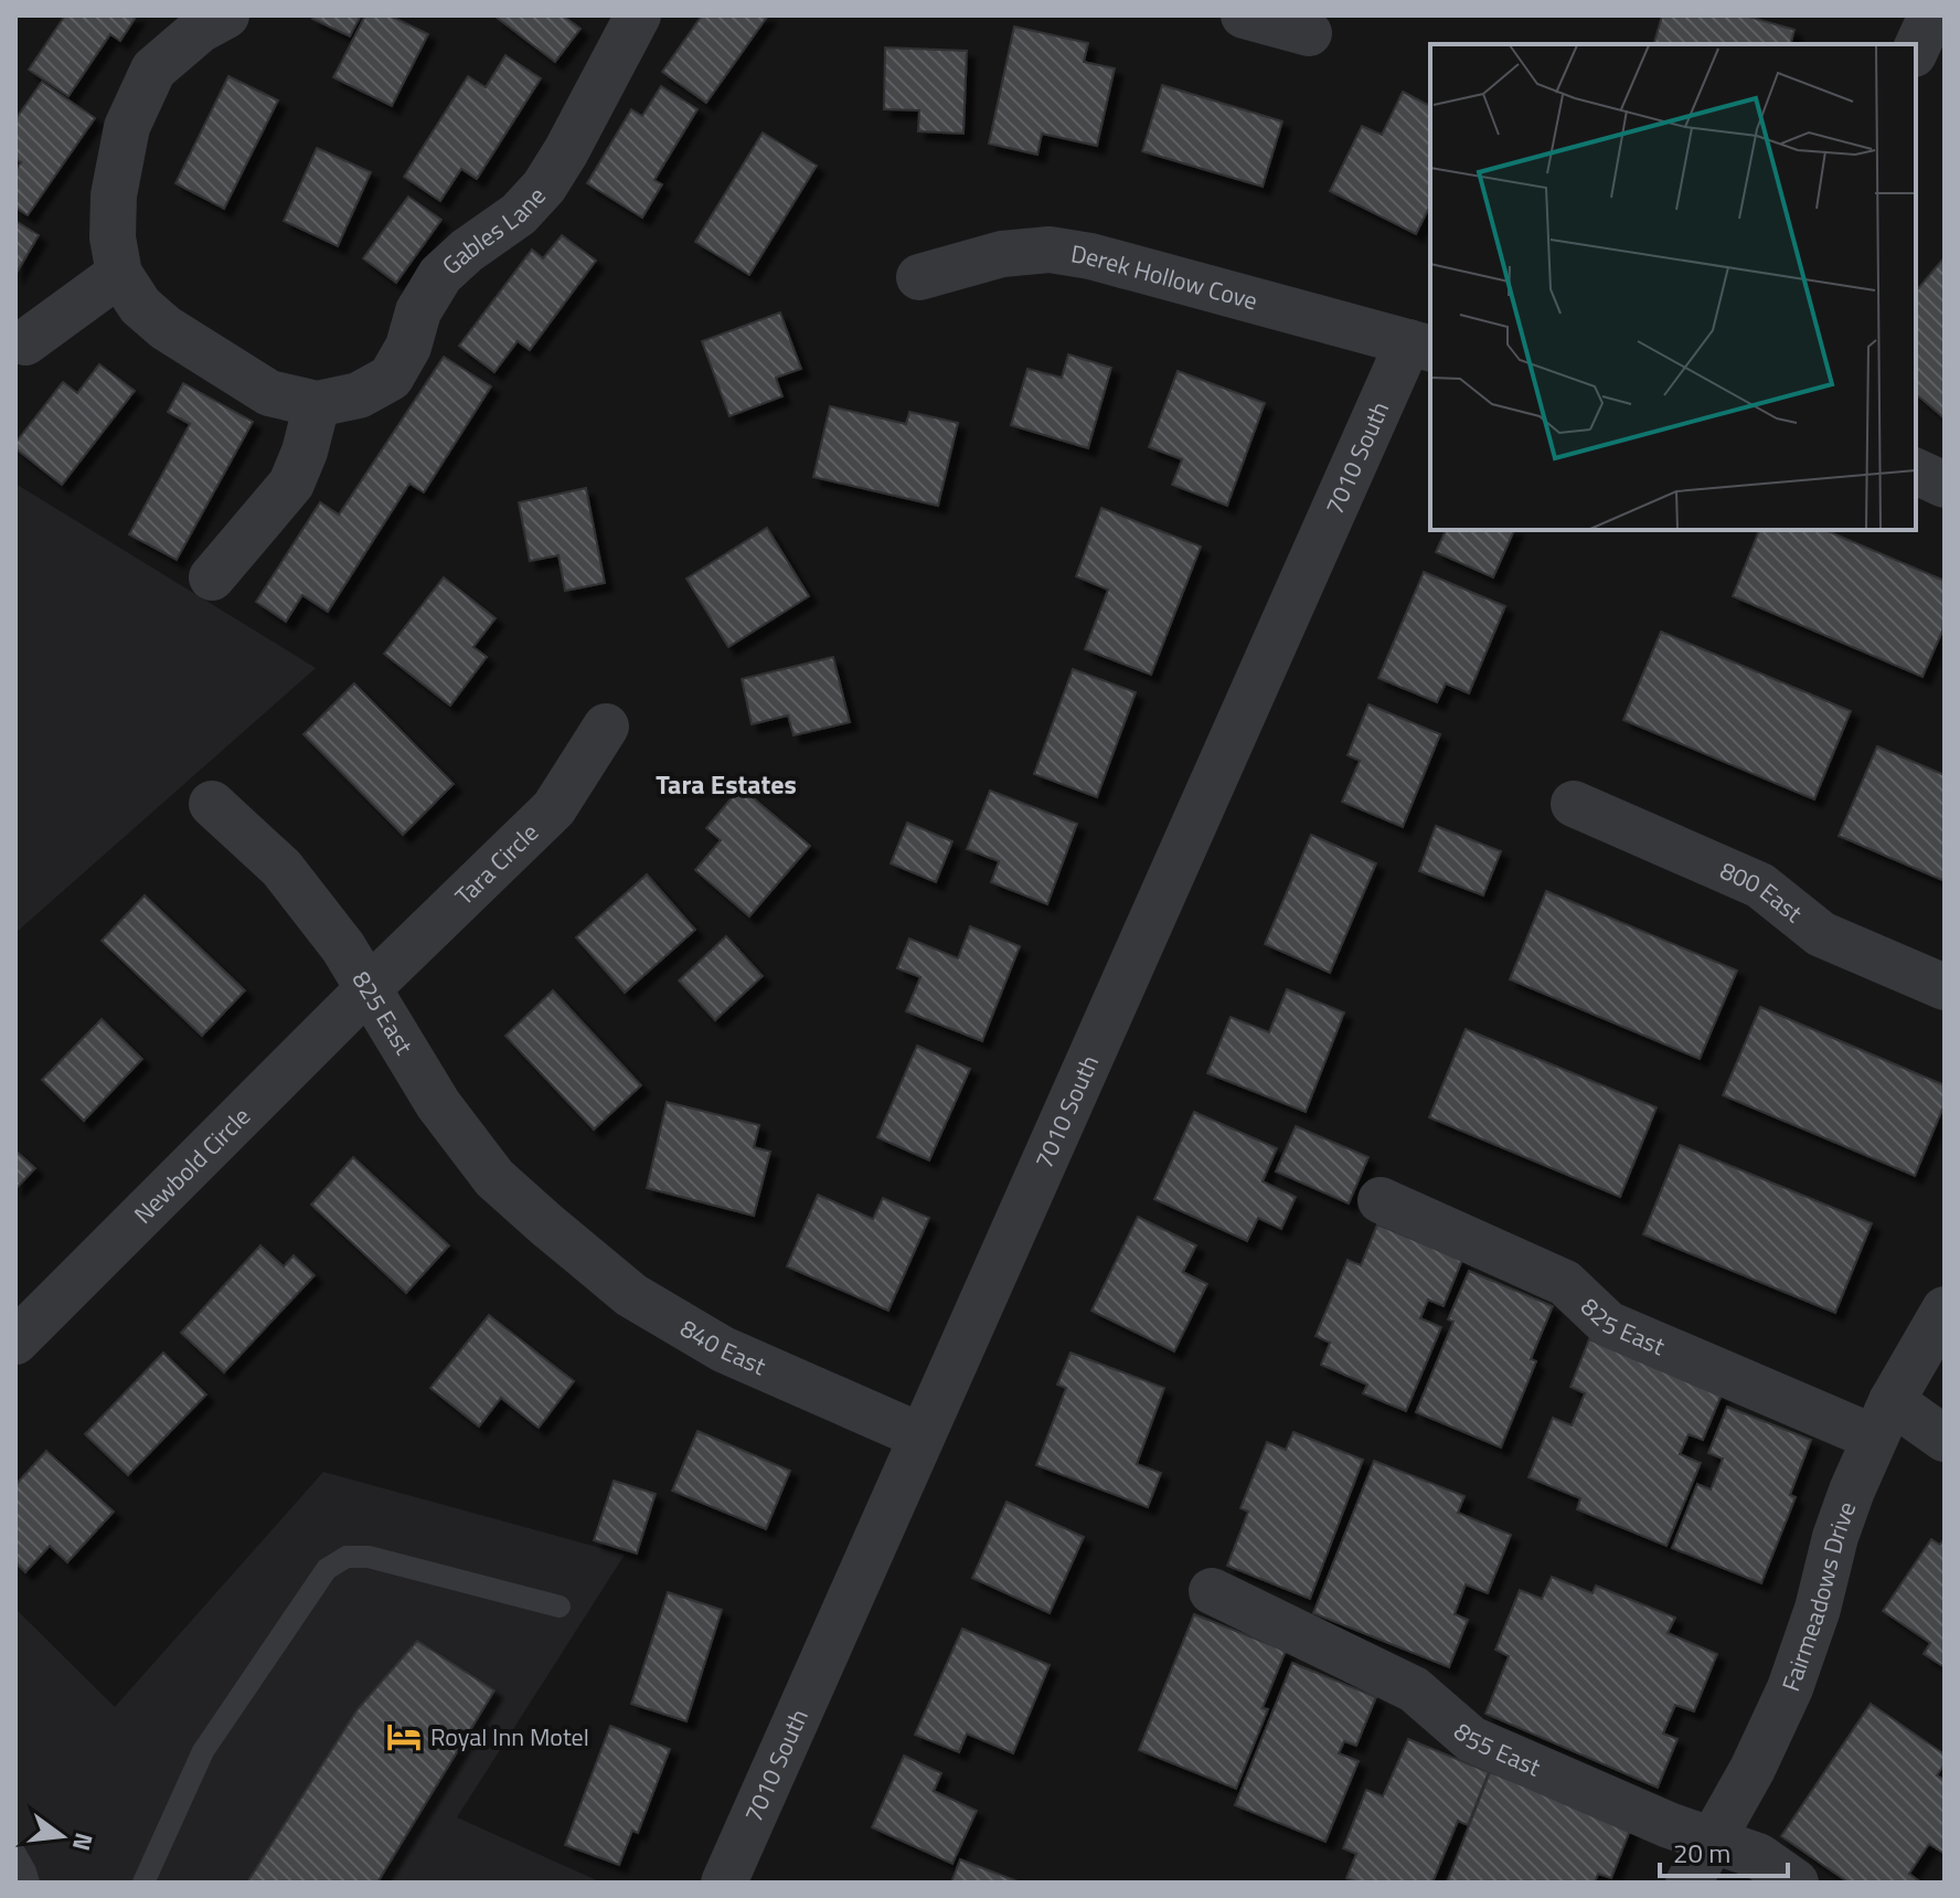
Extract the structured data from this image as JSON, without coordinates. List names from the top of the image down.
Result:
{
  "streets": {
    "street": [
      "Gables Lane",
      "Derek Hollow Cove",
      "7010 South",
      "Tara Circle",
      "800 East",
      "825 East",
      "Newbold Circle",
      "840 East",
      "Fairmeadows Drive",
      "855 East"
    ]
  },
  "crossings": [
    ["Derek Hollow Cove", "7010 South"],
    ["7010 South", "840 East"],
    ["Tara Circle", "825 East"],
    ["Tara Circle", "Newbold Circle"],
    ["825 East", "Newbold Circle"],
    ["825 East", "840 East"],
    ["825 East", "Fairmeadows Drive"],
    ["Fairmeadows Drive", "855 East"]
  ],
  "districts": ["Tara Estates"],
  "places": {
    "hotel": ["Royal Inn Motel"]
  },
  "scale_bar": "20 m",
  "north": "right"
}
